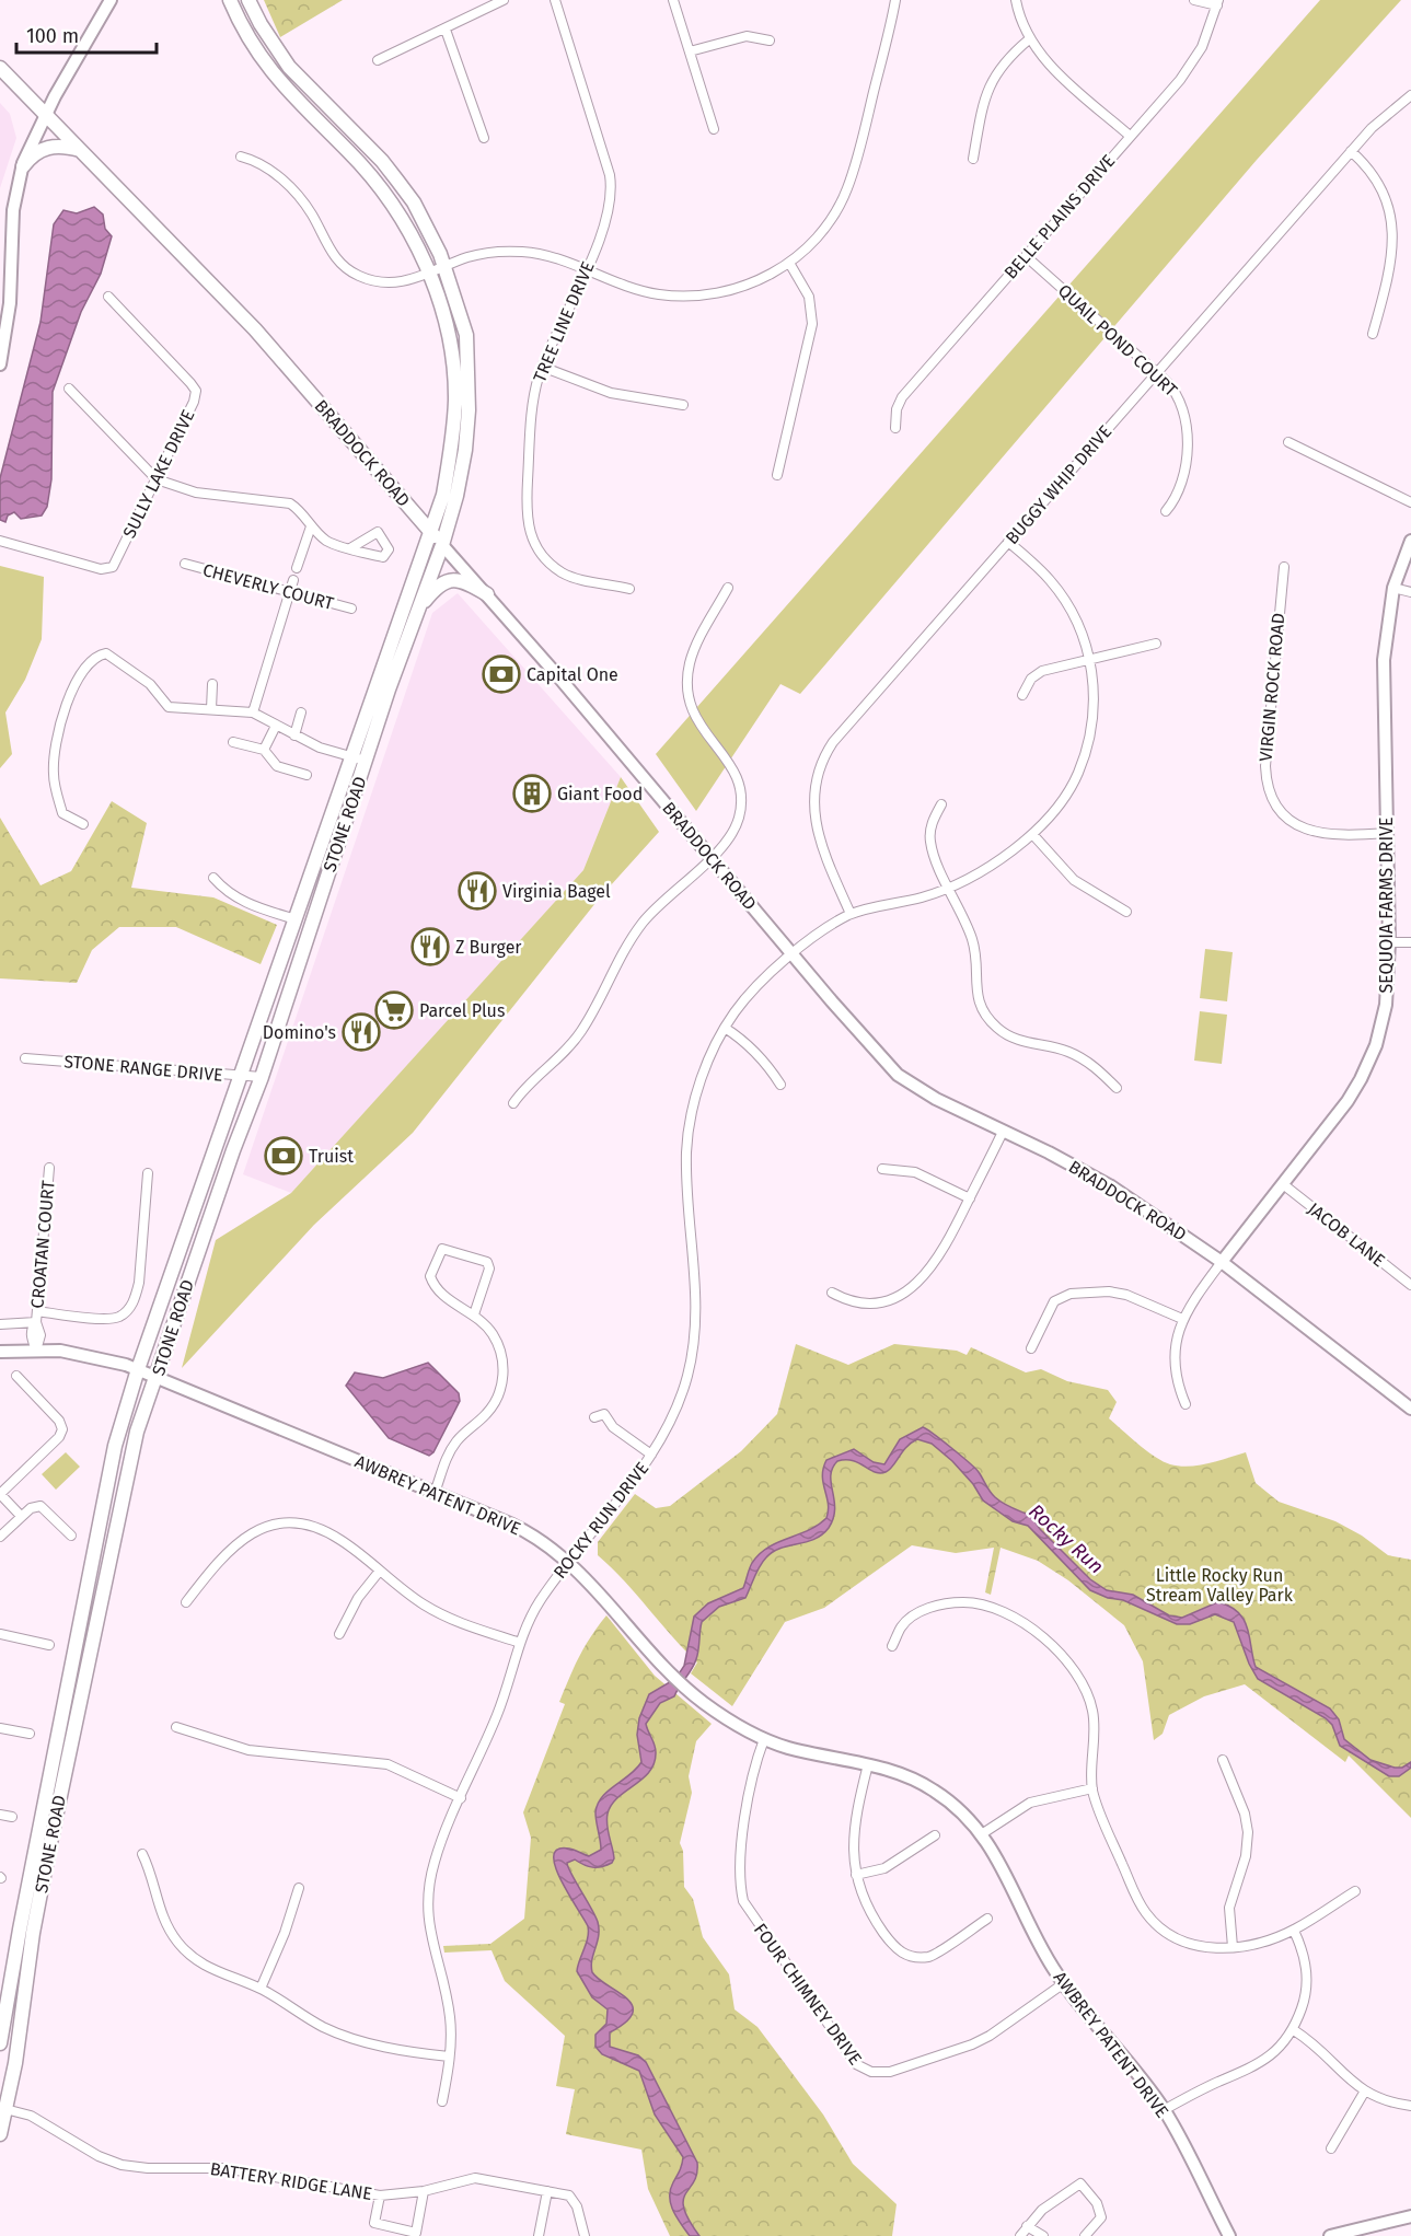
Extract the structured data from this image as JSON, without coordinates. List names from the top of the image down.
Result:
{
  "streets": {
    "main road": ["BRADDOCK ROAD", "STONE ROAD"],
    "street": [
      "BELLE PLAINS DRIVE",
      "TREE LINE DRIVE",
      "QUAIL POND COURT",
      "SULLY LAKE DRIVE",
      "BUGGY WHIP DRIVE",
      "CHEVERLY COURT",
      "VIRGIN ROCK ROAD",
      "SEQUOIA FARMS DRIVE",
      "STONE RANGE DRIVE",
      "JACOB LANE",
      "CROATAN COURT",
      "AWBREY PATENT DRIVE",
      "ROCKY RUN DRIVE",
      "FOUR CHIMNEY DRIVE",
      "BATTERY RIDGE LANE"
    ]
  },
  "crossings": [
    ["BELLE PLAINS DRIVE", "QUAIL POND COURT"],
    ["QUAIL POND COURT", "BUGGY WHIP DRIVE"],
    ["BRADDOCK ROAD", "STONE ROAD"],
    ["BRADDOCK ROAD", "SEQUOIA FARMS DRIVE"],
    ["BRADDOCK ROAD", "ROCKY RUN DRIVE"],
    ["BUGGY WHIP DRIVE", "ROCKY RUN DRIVE"],
    ["VIRGIN ROCK ROAD", "SEQUOIA FARMS DRIVE"],
    ["STONE ROAD", "STONE RANGE DRIVE"],
    ["STONE ROAD", "AWBREY PATENT DRIVE"],
    ["STONE ROAD", "BATTERY RIDGE LANE"],
    ["SEQUOIA FARMS DRIVE", "JACOB LANE"],
    ["CROATAN COURT", "AWBREY PATENT DRIVE"],
    ["AWBREY PATENT DRIVE", "ROCKY RUN DRIVE"],
    ["AWBREY PATENT DRIVE", "FOUR CHIMNEY DRIVE"]
  ],
  "water": ["Rocky Run"],
  "parks": ["Little Rocky Run Stream Valley Park"],
  "places": {
    "bank": ["Capital One", "Truist"],
    "building": ["Giant Food"],
    "restaurant": ["Virginia Bagel", "Z Burger", "Domino's"],
    "supermarket": ["Parcel Plus"]
  },
  "scale_bar": "100 m"
}
